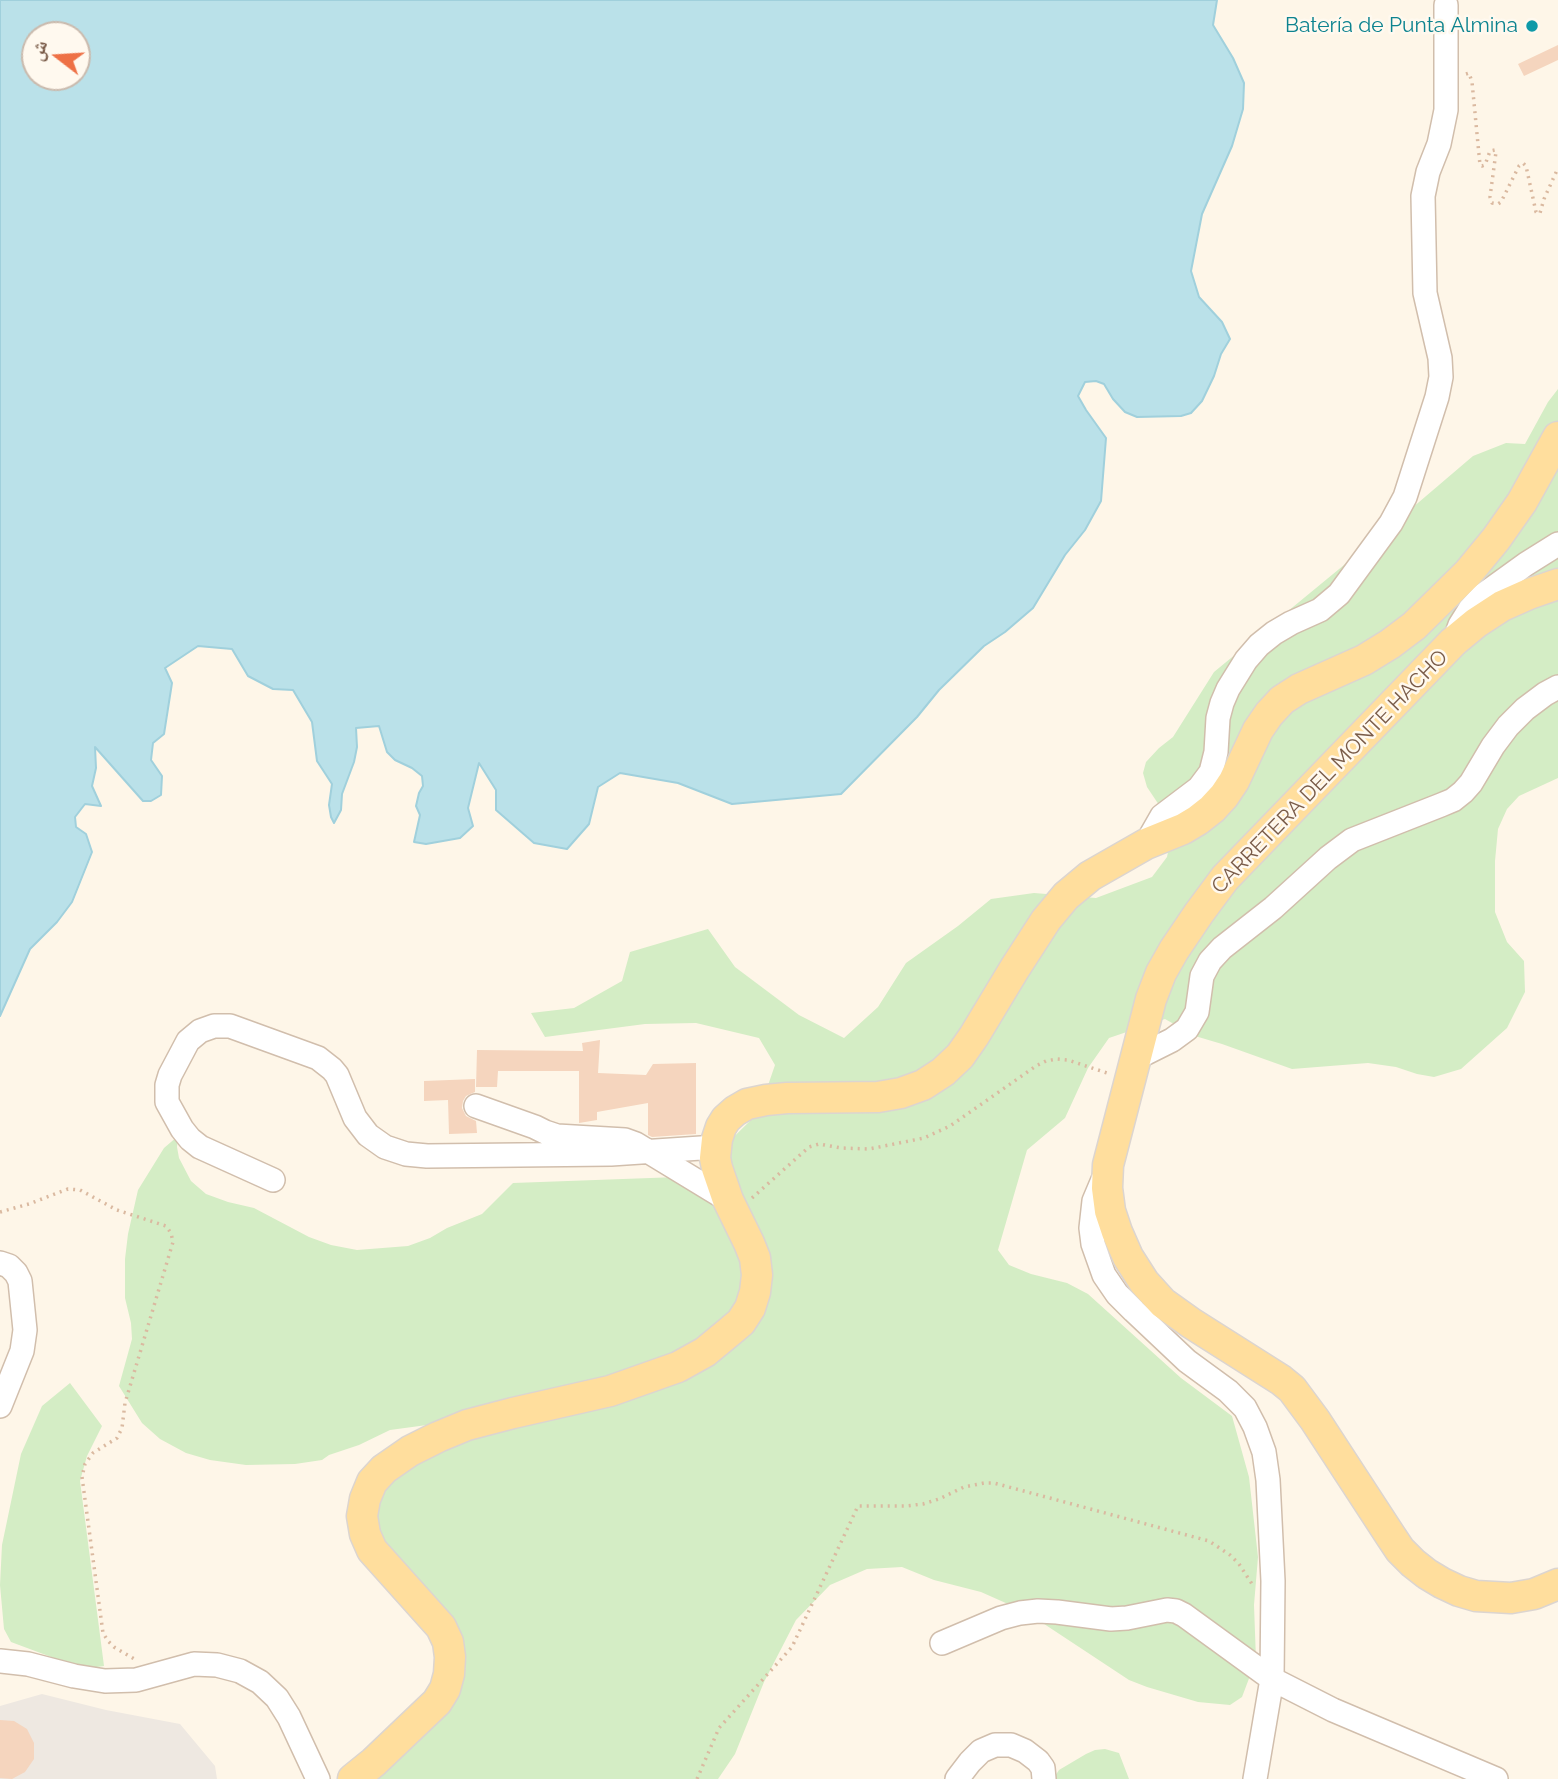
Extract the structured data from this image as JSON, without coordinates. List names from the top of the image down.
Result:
{
  "streets": {
    "main road": ["CARRETERA DEL MONTE HACHO"]
  },
  "places": ["Batería de Punta Almina"],
  "north": "left"
}
